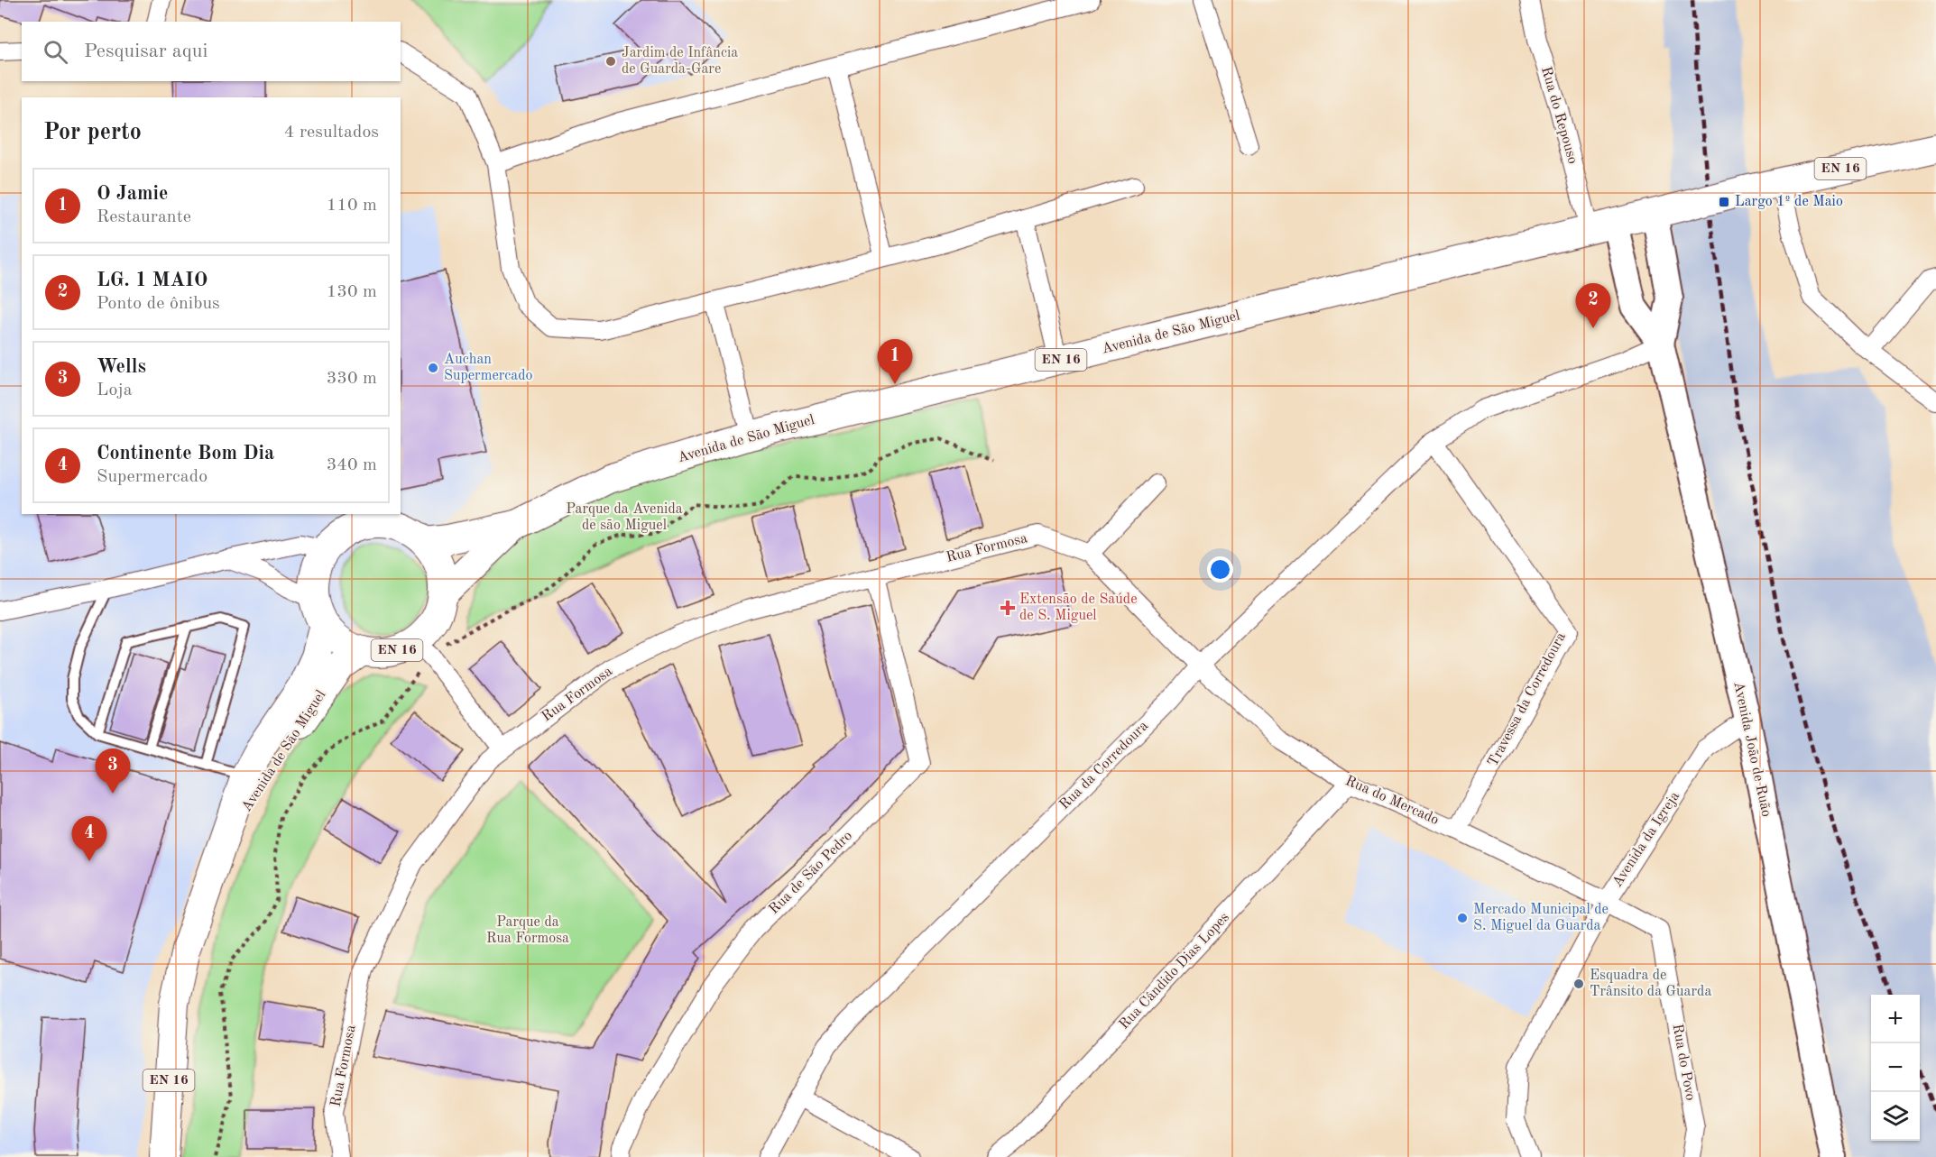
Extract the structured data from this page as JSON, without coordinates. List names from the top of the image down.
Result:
{
  "streets": {
    "main road": ["EN 16", "Avenida de São Miguel", "Avenida João de Ruão"],
    "street": [
      "Rua do Repouso",
      "Rua Formosa",
      "Travessa da Corredoura",
      "Rua da Corredoura",
      "Rua do Mercado",
      "Avenida da Igreja",
      "Rua de São Pedro",
      "Rua Cândido Dias Lopes",
      "Rua do Povo"
    ]
  },
  "crossings": [
    ["Rua do Repouso", "EN 16"],
    ["Rua do Repouso", "Avenida de São Miguel"],
    ["EN 16", "Avenida de São Miguel"],
    ["Rua Formosa", "Rua da Corredoura"],
    ["Rua Formosa", "Rua do Mercado"],
    ["Rua Formosa", "Rua de São Pedro"],
    ["Travessa da Corredoura", "Rua da Corredoura"],
    ["Travessa da Corredoura", "Rua do Mercado"],
    ["Avenida João de Ruão", "Rua da Corredoura"],
    ["Avenida João de Ruão", "Avenida da Igreja"],
    ["Rua da Corredoura", "Rua do Mercado"],
    ["Rua do Mercado", "Avenida da Igreja"],
    ["Rua do Mercado", "Rua Cândido Dias Lopes"],
    ["Rua do Mercado", "Rua do Povo"],
    ["Avenida da Igreja", "Rua do Povo"]
  ],
  "parks": ["Parque da Avenida de são Miguel", "Parque da Rua Formosa"],
  "places": {
    "other": [
      "Jardim de Infância de Guarda-Gare",
      "Auchan Supermercado",
      "Mercado Municipal de S. Miguel da Guarda",
      "Esquadra de Trânsito da Guarda"
    ],
    "transit": ["Largo 1º de Maio"],
    "health": ["Extensão de Saúde de S. Miguel"]
  },
  "page": {
    "search": "Pesquisar aqui",
    "heading": ["Por perto", "4 resultados"],
    "list": [
      {
        "mark": "1",
        "name": "O Jamie",
        "note": "Restaurante",
        "value": "110 m"
      },
      {
        "mark": "2",
        "name": "LG. 1 MAIO",
        "note": "Ponto de ônibus",
        "value": "130 m"
      },
      {
        "mark": "3",
        "name": "Wells",
        "note": "Loja",
        "value": "330 m"
      },
      {
        "mark": "4",
        "name": "Continente Bom Dia",
        "note": "Supermercado",
        "value": "340 m"
      }
    ],
    "pins": [
      "2",
      "1",
      "3",
      "4"
    ],
    "map_buttons": ["+", "−"]
  }
}
